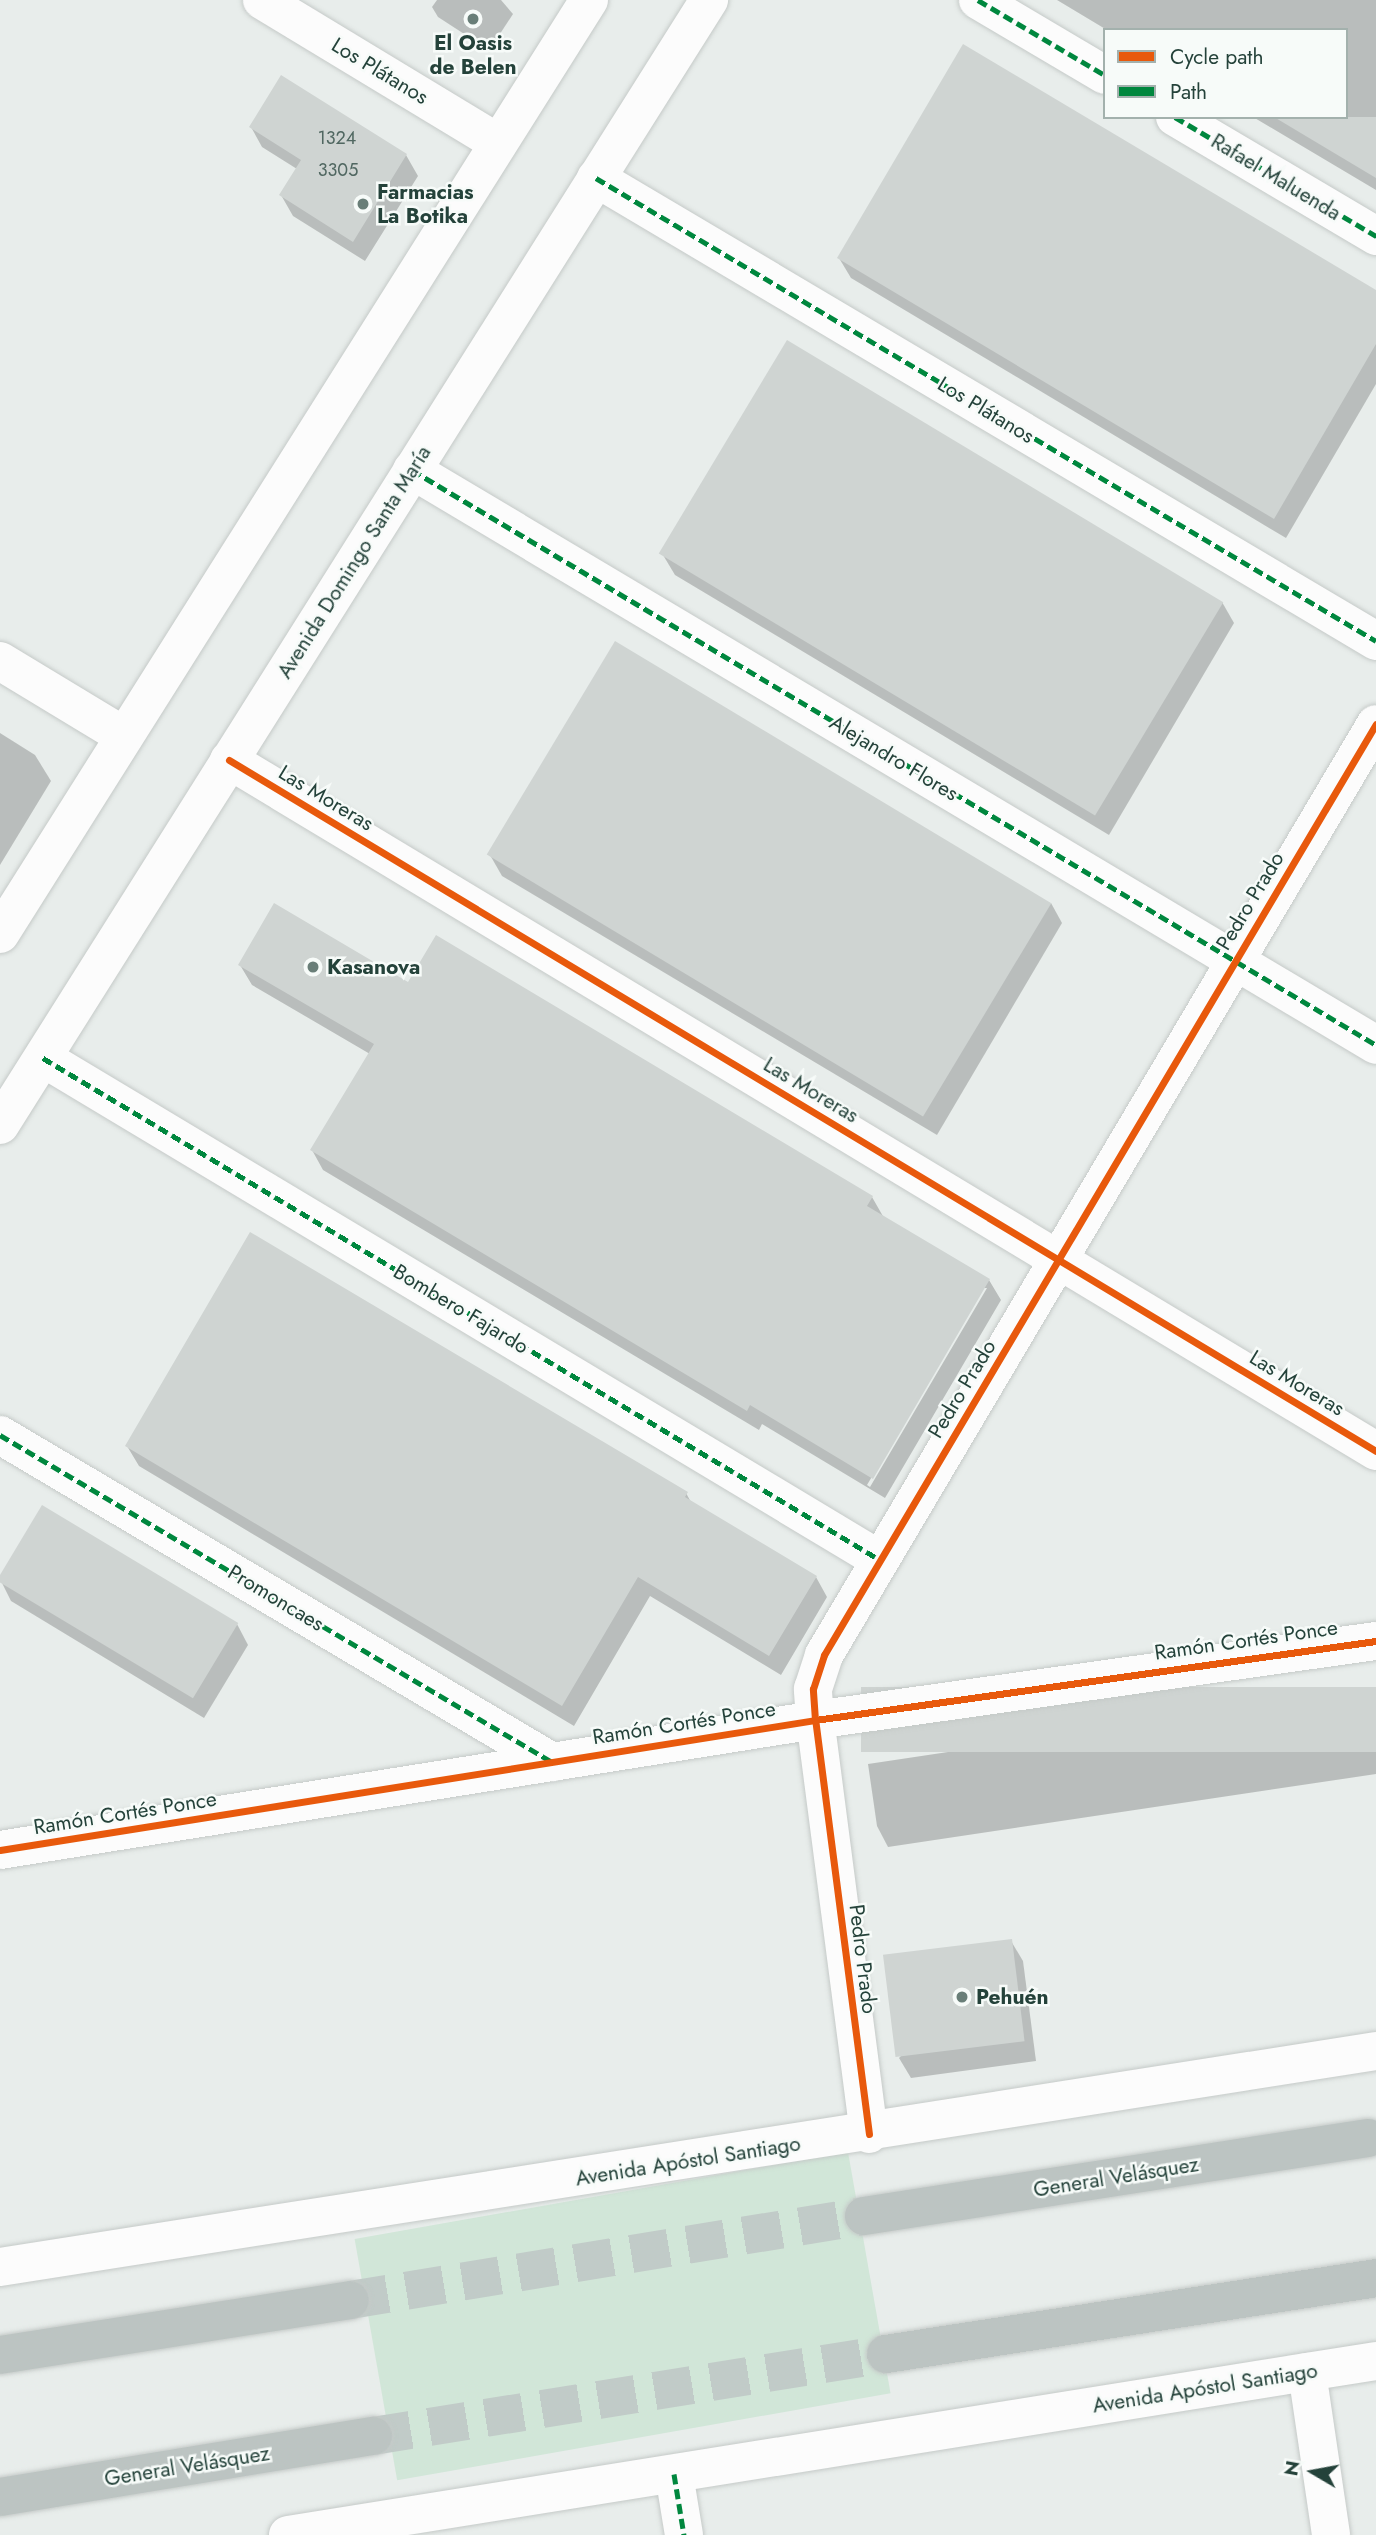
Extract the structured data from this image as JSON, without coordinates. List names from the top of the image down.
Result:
{
  "streets": {
    "highway": ["General Velásquez"],
    "street": [
      "Los Plátanos",
      "Rafael Maluenda",
      "Avenida Domingo Santa María",
      "Alejandro Flores",
      "Las Moreras",
      "Pedro Prado",
      "Bombero Fajardo",
      "Promoncaes",
      "Ramón Cortés Ponce",
      "Avenida Apóstol Santiago"
    ]
  },
  "crossings": [
    ["Los Plátanos", "Avenida Domingo Santa María"],
    ["Avenida Domingo Santa María", "Alejandro Flores"],
    ["Avenida Domingo Santa María", "Las Moreras"],
    ["Avenida Domingo Santa María", "Bombero Fajardo"],
    ["Alejandro Flores", "Pedro Prado"],
    ["Las Moreras", "Pedro Prado"],
    ["Pedro Prado", "Bombero Fajardo"],
    ["Pedro Prado", "Ramón Cortés Ponce"],
    ["Pedro Prado", "Avenida Apóstol Santiago"],
    ["Promoncaes", "Ramón Cortés Ponce"]
  ],
  "places": [
    "El Oasis de Belen",
    "Farmacias La Botika",
    "Kasanova",
    "Pehuén"
  ],
  "house_numbers": ["1324", "3305"],
  "legend": ["Cycle path", "Path"],
  "north": "left"
}
